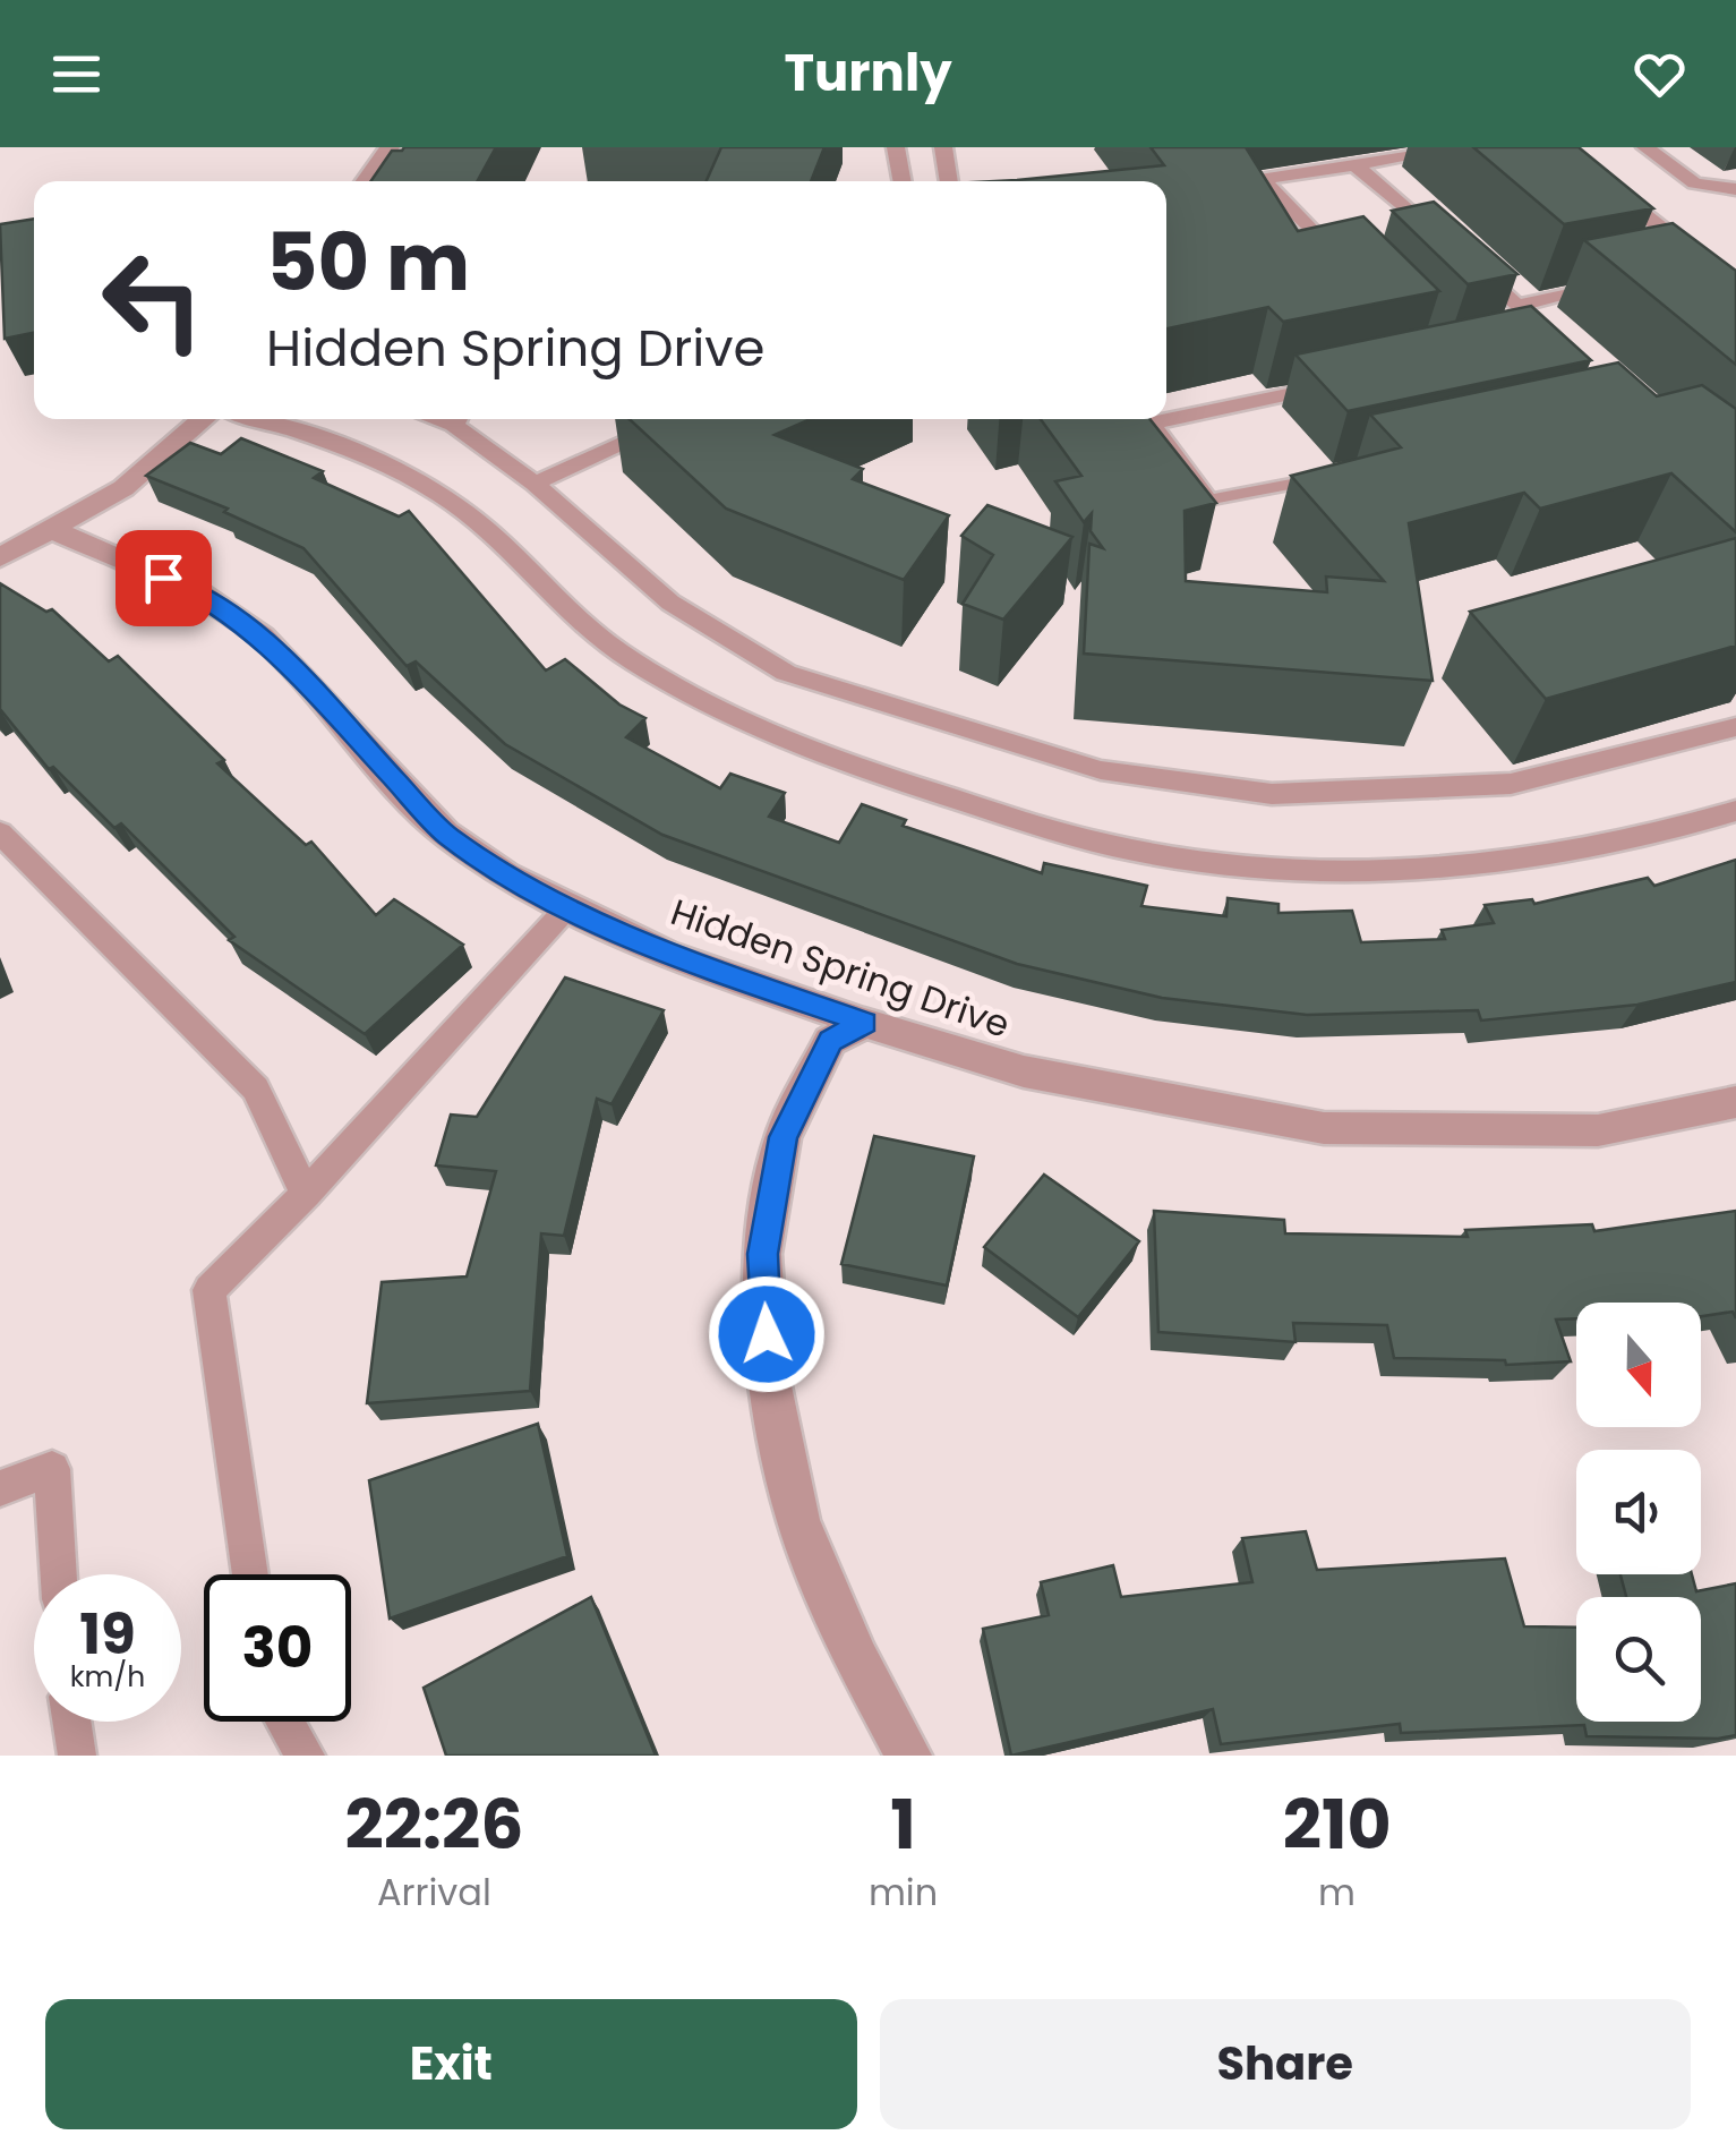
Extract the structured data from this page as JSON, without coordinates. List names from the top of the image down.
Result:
{
  "streets": {
    "street": ["Hidden Spring Drive"]
  },
  "north": "bottom",
  "page": {
    "header": "Turnly",
    "turn": ["50 m", "Hidden Spring Drive"],
    "speed": "19 km/h",
    "limit": "30",
    "eta": [
      "22:26",
      "Arrival",
      "1",
      "min",
      "210",
      "m"
    ],
    "buttons": ["Exit", "Share"]
  }
}
